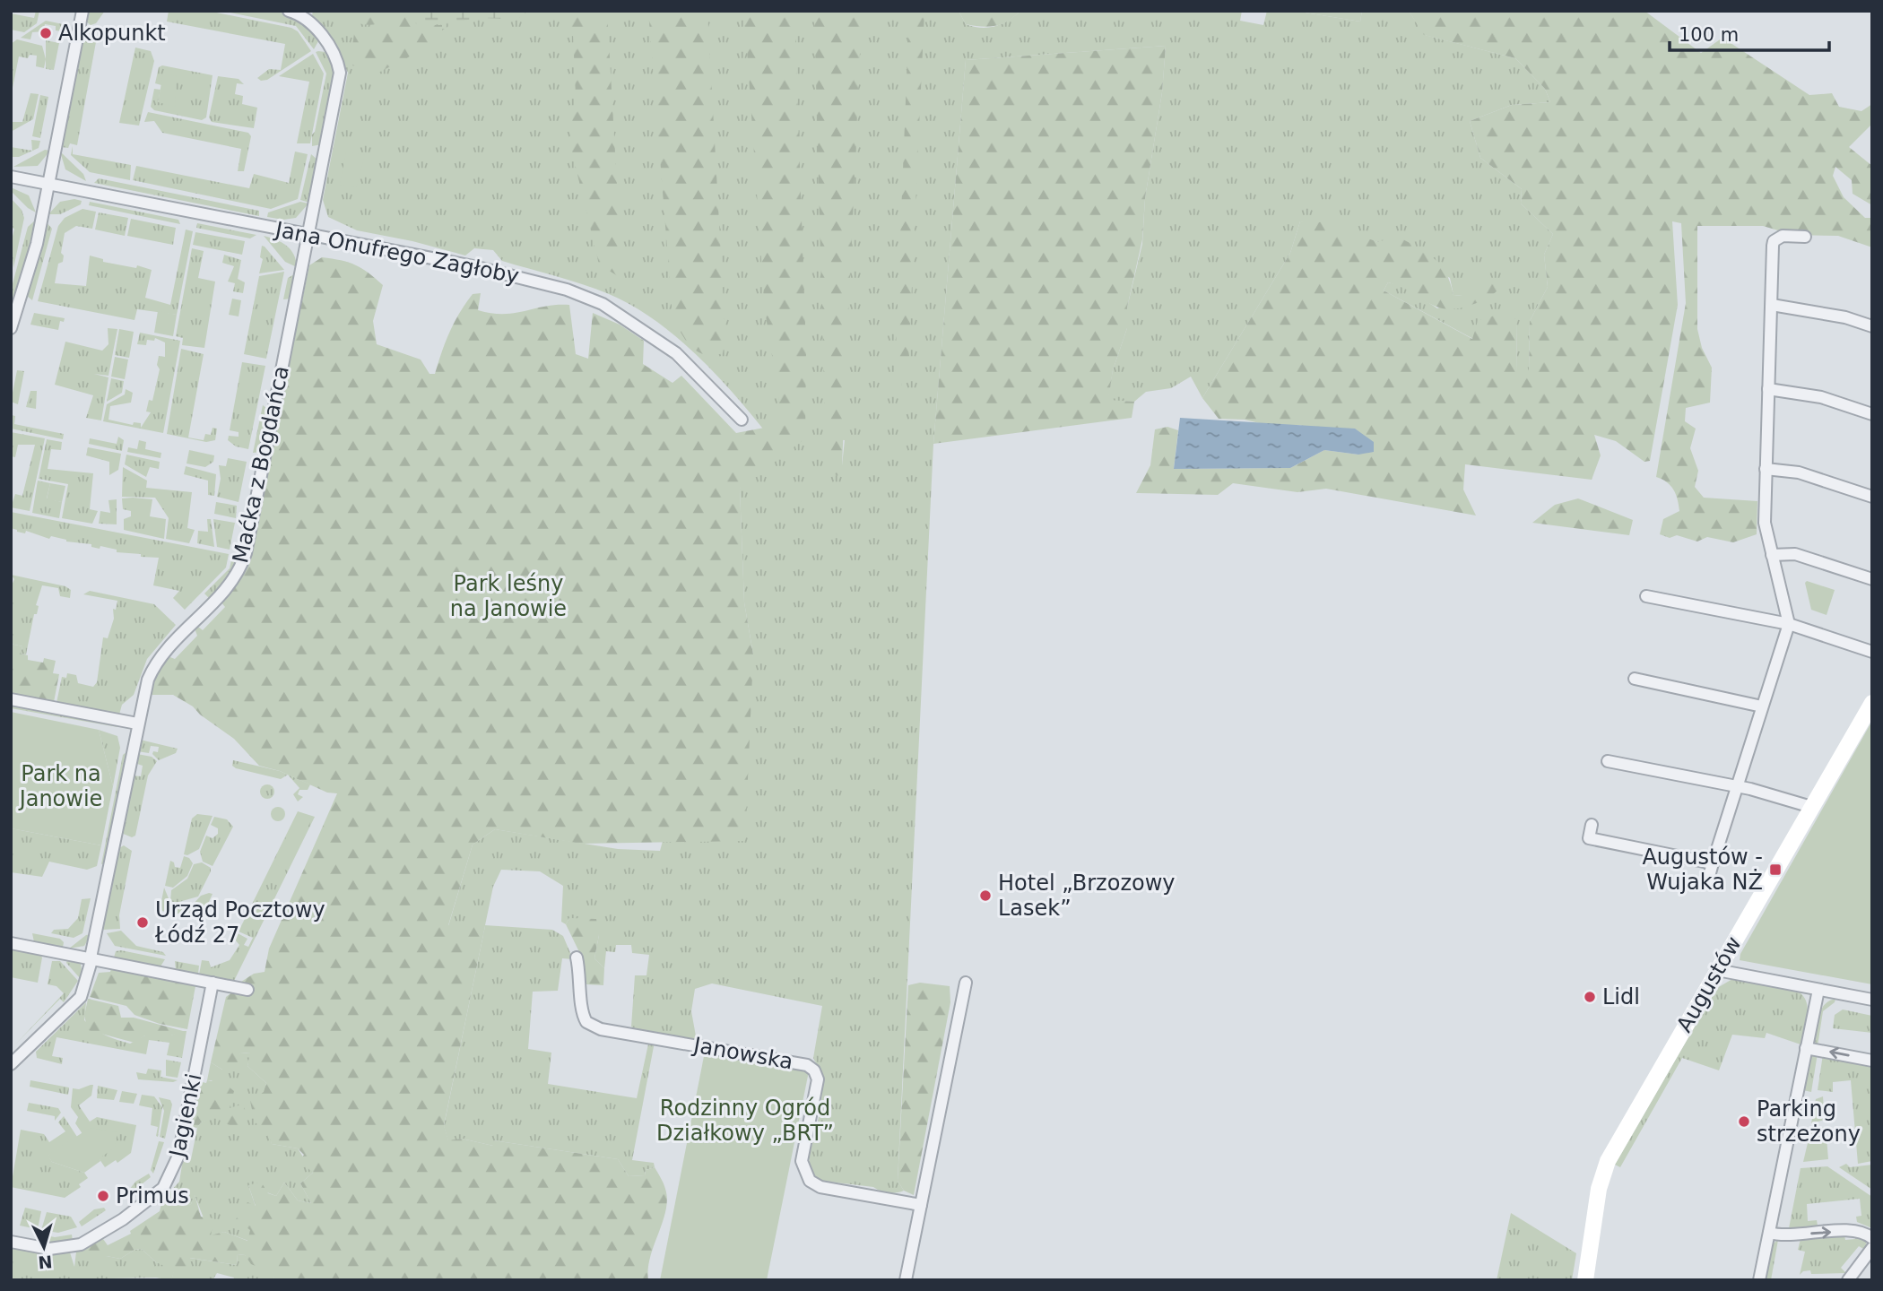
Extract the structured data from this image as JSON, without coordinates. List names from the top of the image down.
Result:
{
  "streets": {
    "street": [
      "Jana Onufrego Zagłoby",
      "Maćka z Bogdańca",
      "Augustów",
      "Janowska",
      "Jagienki"
    ]
  },
  "crossings": [
    ["Jana Onufrego Zagłoby", "Maćka z Bogdańca"]
  ],
  "parks": ["Park leśny na Janowie", "Park na Janowie", "Rodzinny Ogród Działkowy „BRT”"],
  "places": {
    "other": [
      "Alkopunkt",
      "Hotel „Brzozowy Lasek”",
      "Urząd Pocztowy Łódź 27",
      "Lidl",
      "Parking strzeżony",
      "Primus"
    ],
    "transit": ["Augustów - Wujaka NŻ"]
  },
  "scale_bar": "100 m",
  "north": "bottom"
}
